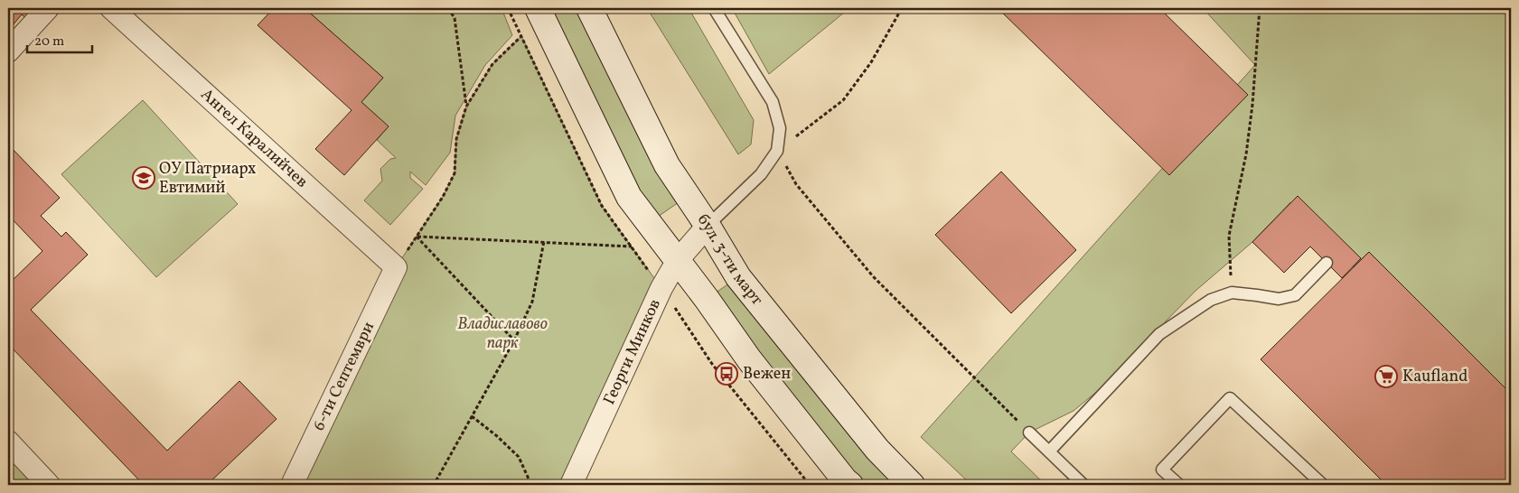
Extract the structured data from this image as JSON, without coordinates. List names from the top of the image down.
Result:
{
  "streets": {
    "street": [
      "Ангел Каралийчев",
      "бул. 3-ти март",
      "Георги Минков",
      "6-ти Септември"
    ]
  },
  "crossings": [
    ["Ангел Каралийчев", "6-ти Септември"],
    ["бул. 3-ти март", "Георги Минков"]
  ],
  "parks": ["Владиславово парк"],
  "places": {
    "school or university": ["ОУ Патриарх Евтимий"],
    "bus stop": ["Вежен"],
    "supermarket": ["Kaufland"]
  },
  "scale_bar": "20 m"
}
